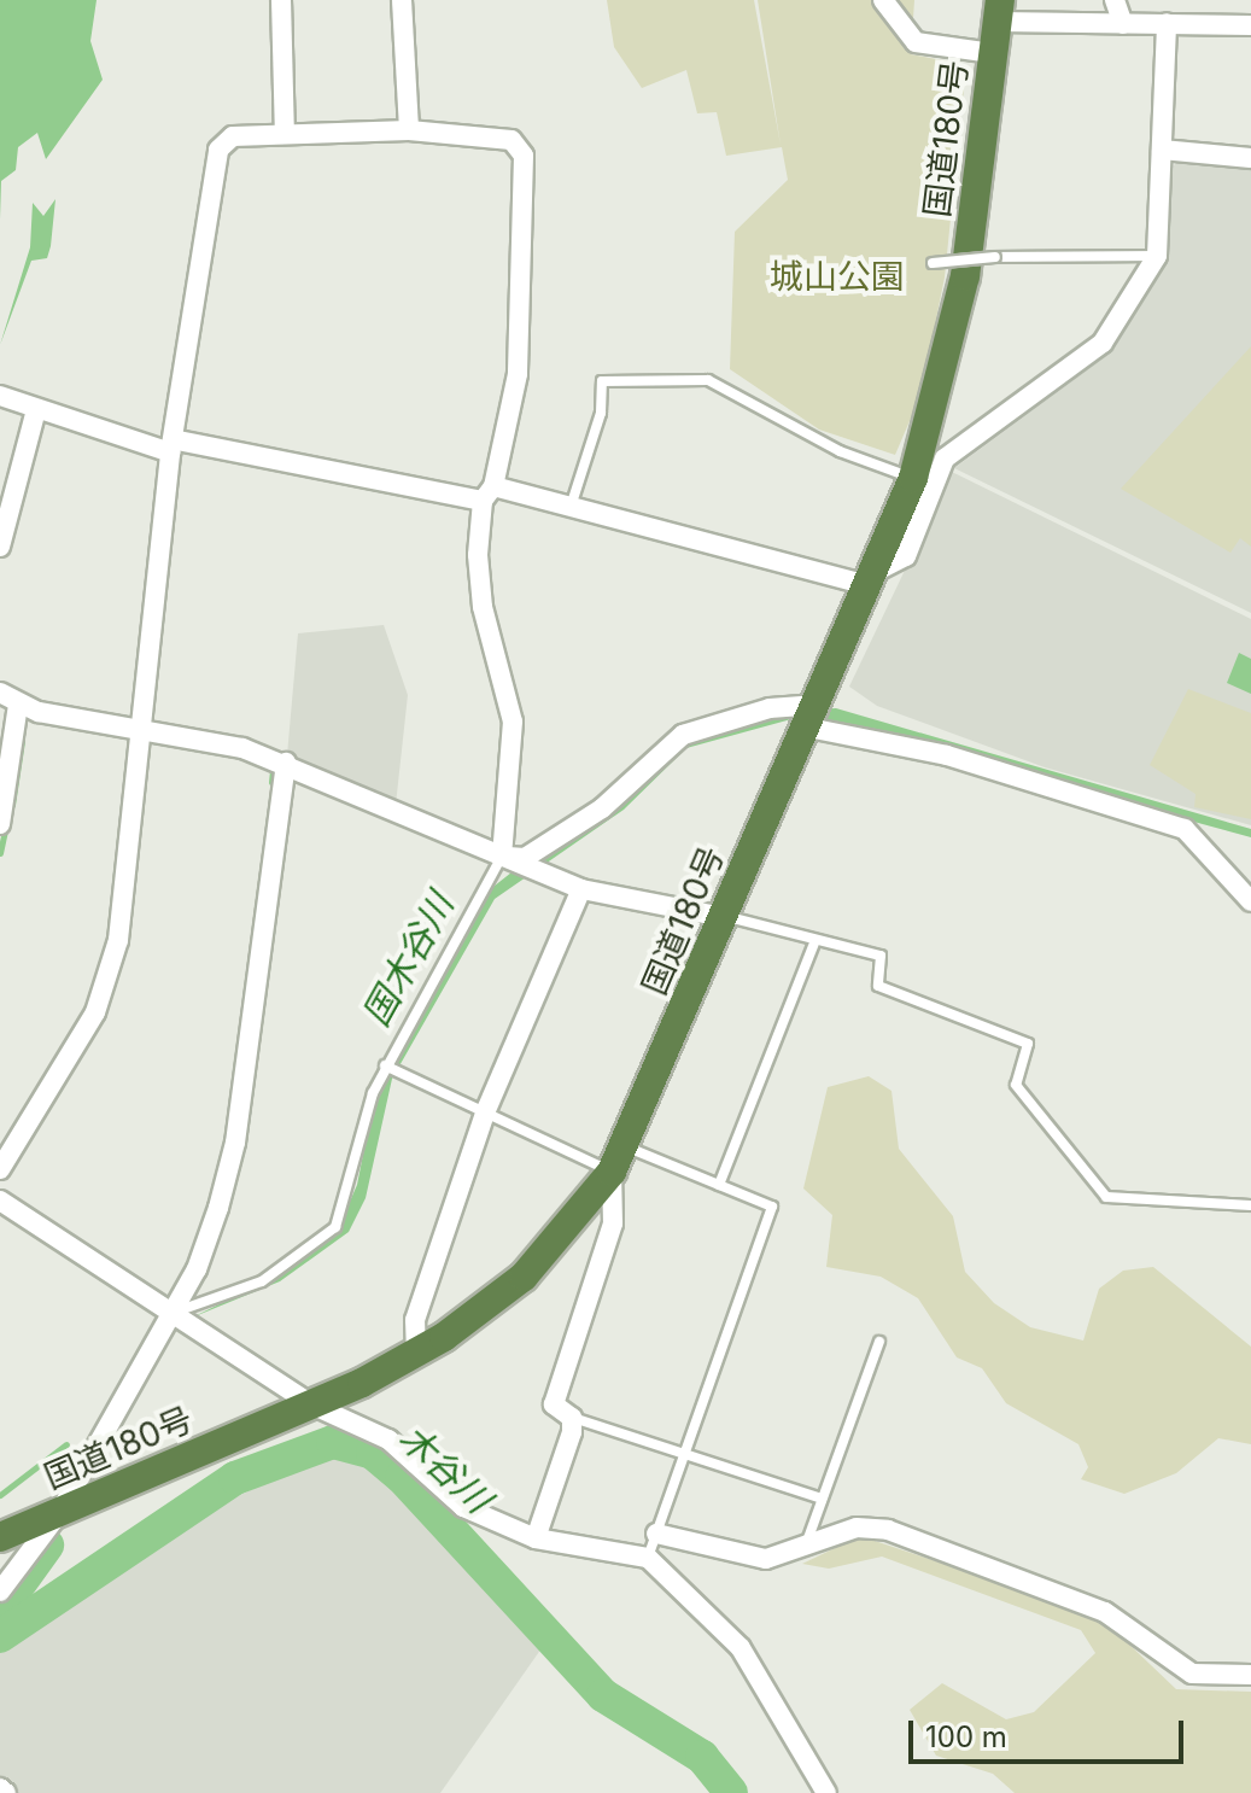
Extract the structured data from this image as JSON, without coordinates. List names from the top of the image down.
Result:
{
  "streets": {
    "highway": ["国道180号"]
  },
  "water": ["国木谷川", "木谷川"],
  "parks": ["城山公園"],
  "scale_bar": "100 m"
}
